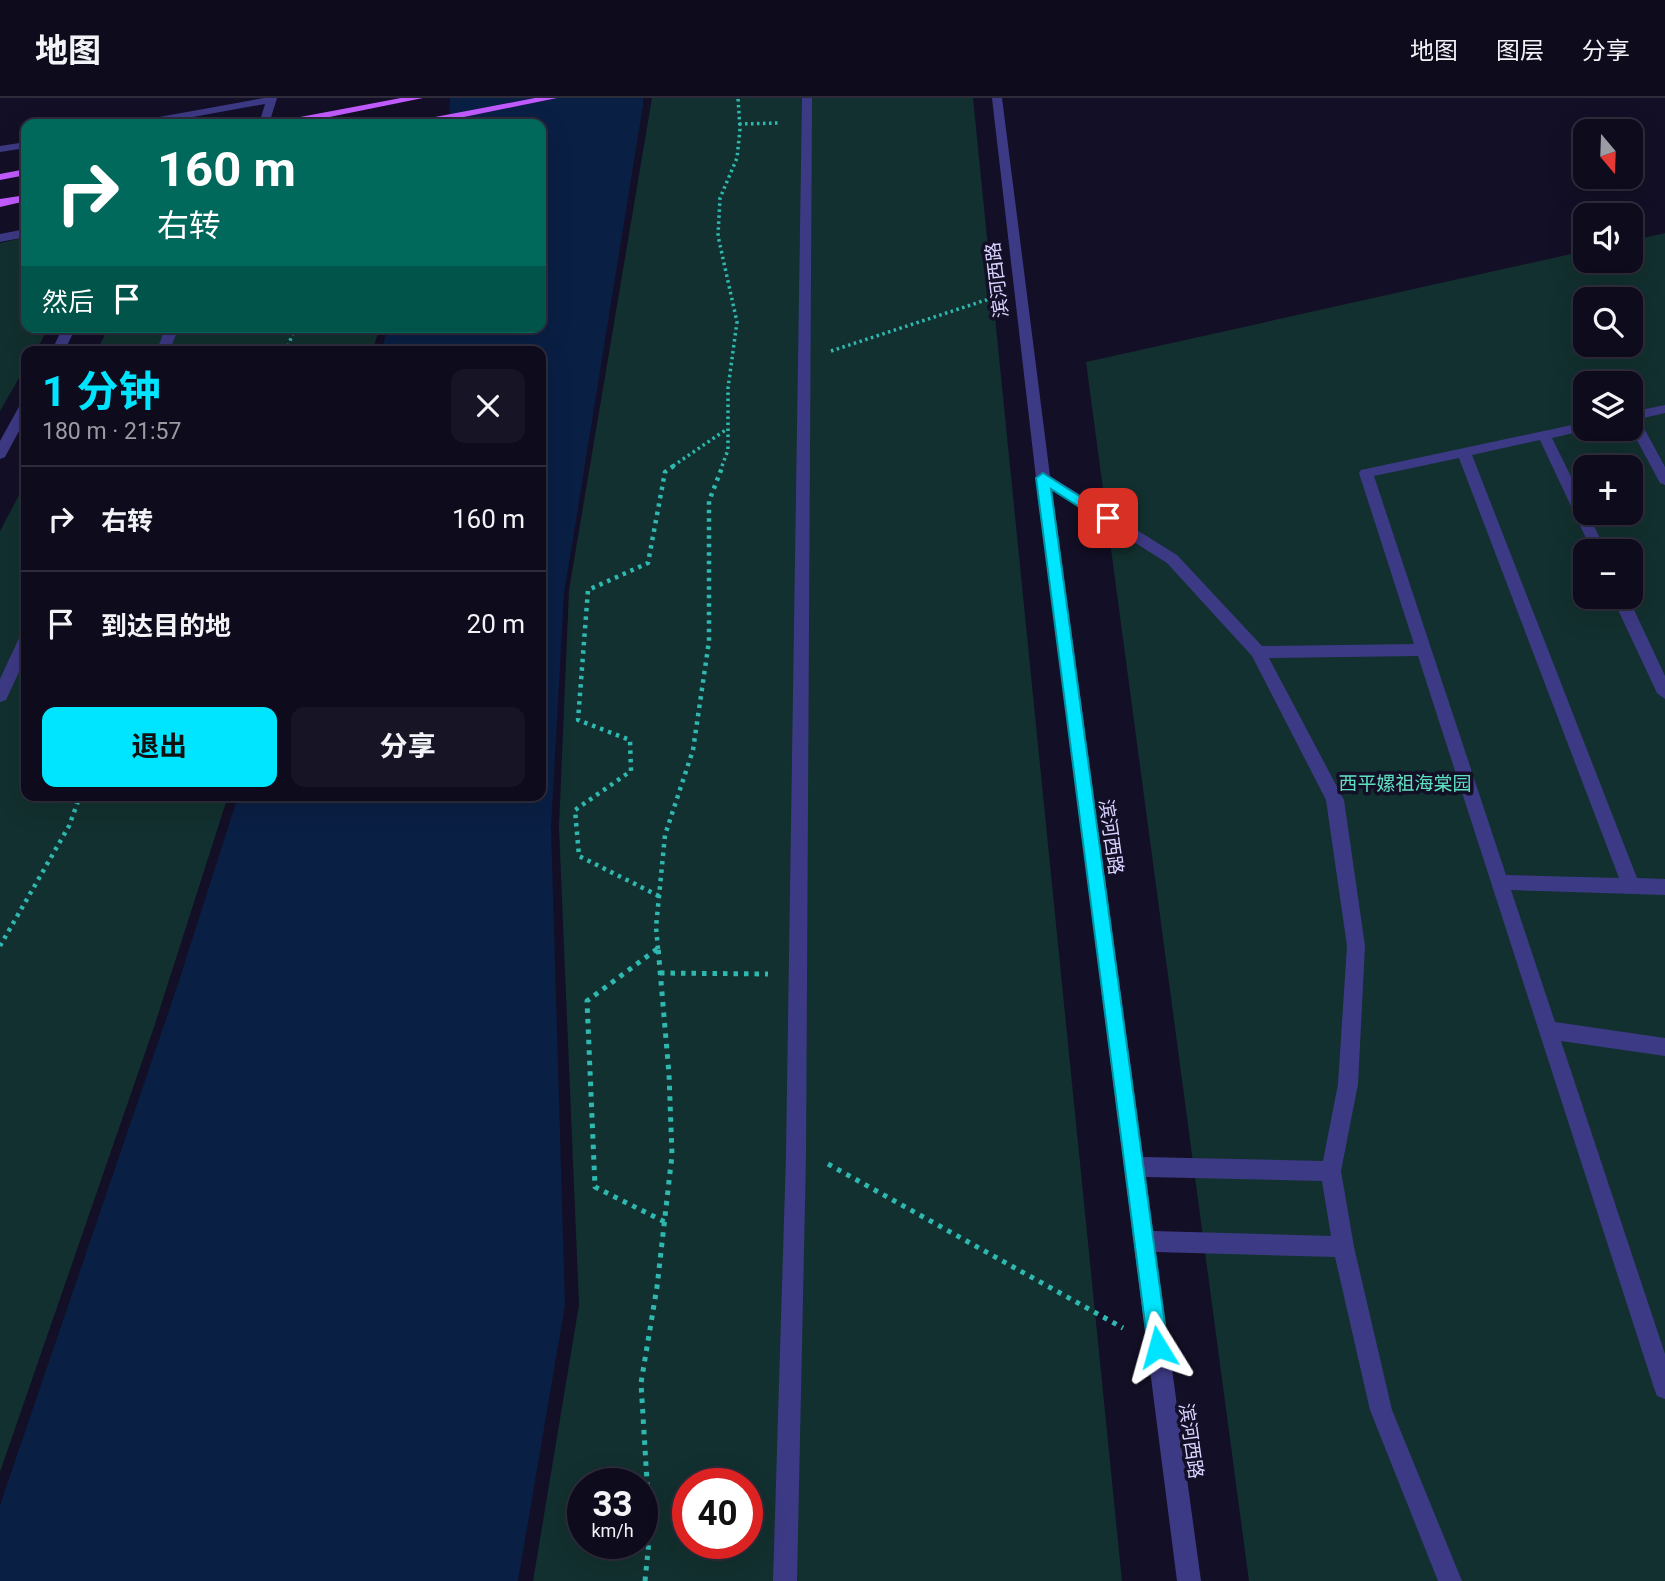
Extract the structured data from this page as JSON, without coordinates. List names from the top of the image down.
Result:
{
  "streets": {
    "street": ["滨河西路"]
  },
  "parks": ["西平嫘祖海棠园"],
  "north": "bottom",
  "page": {
    "header": "地图",
    "nav": ["地图", "图层", "分享"],
    "map_buttons": ["+", "−"],
    "turn": ["160 m", "右转"],
    "then": "然后",
    "heading": ["1 分钟", "180 m · 21:57"],
    "list": [
      {
        "name": "右转",
        "value": "160 m"
      },
      {
        "name": "到达目的地",
        "value": "20 m"
      }
    ],
    "buttons": ["退出", "分享"],
    "speed": "33 km/h",
    "limit": "40"
  }
}
